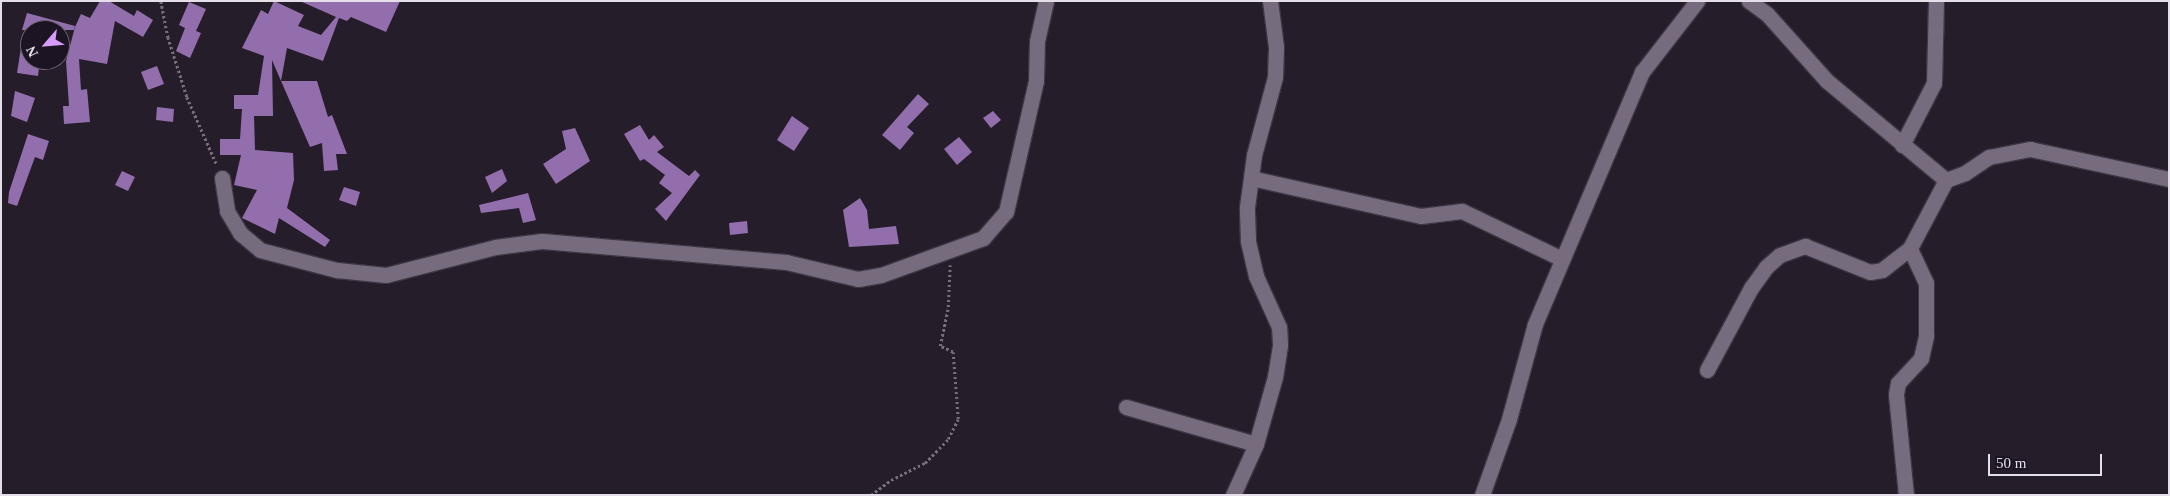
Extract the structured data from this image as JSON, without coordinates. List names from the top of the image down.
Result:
{
  "scale_bar": "50 m",
  "north": "bottom left"
}
